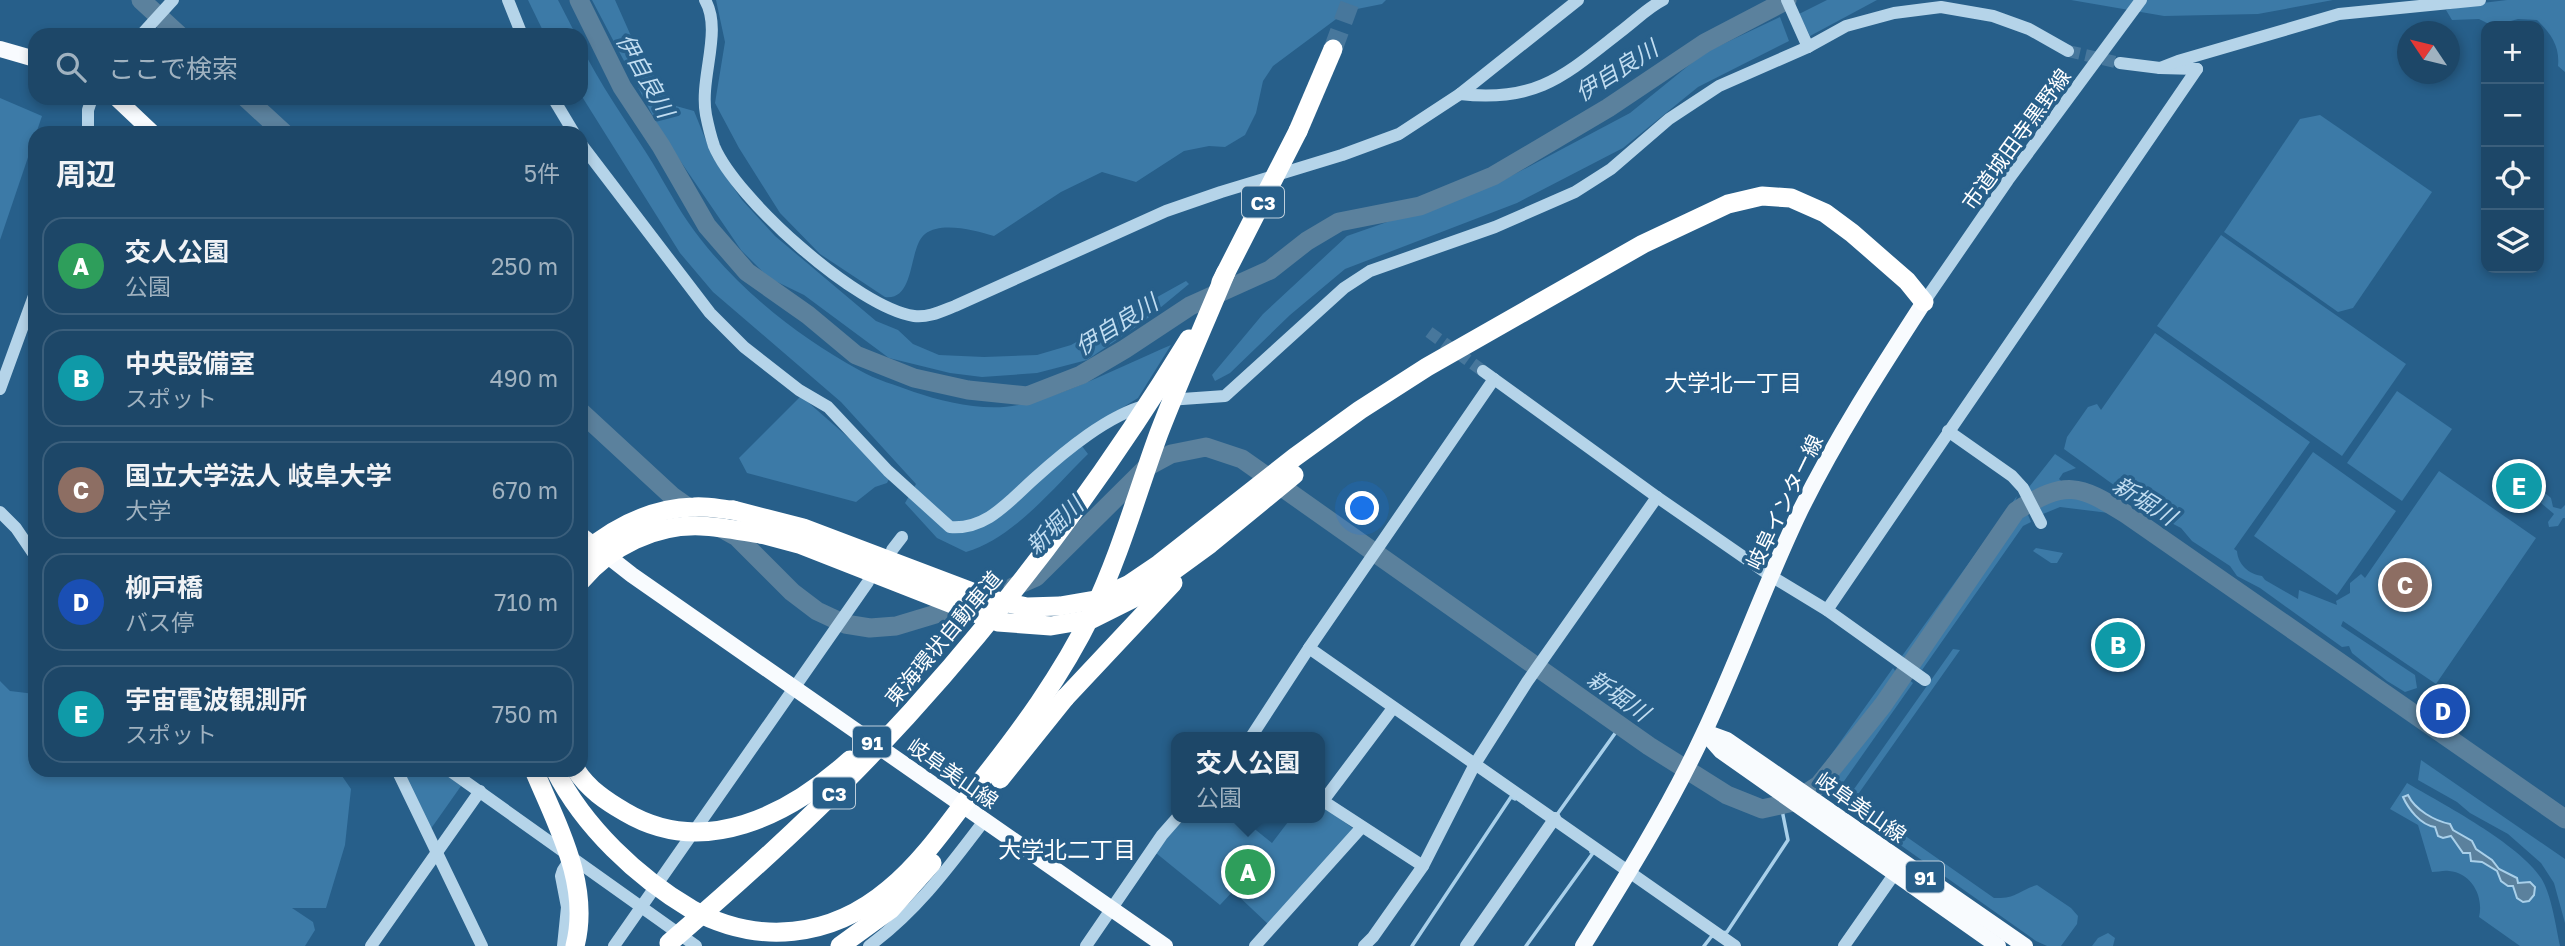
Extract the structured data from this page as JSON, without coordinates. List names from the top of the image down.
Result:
{
  "streets": {
    "highway": ["C3", "東海環状自動車道"],
    "main road": ["岐阜インター線", "91", "岐阜美山線"],
    "street": ["市道城田寺黒野線"]
  },
  "crossings": [
    ["市道城田寺黒野線", "岐阜インター線"],
    ["岐阜インター線", "岐阜美山線"]
  ],
  "districts": ["大学北一丁目", "大学北二丁目"],
  "water": ["伊自良川", "新堀川"],
  "north": "top left",
  "page": {
    "map_buttons": ["+", "−"],
    "search": "ここで検索",
    "heading": ["周辺", "5件"],
    "list": [
      {
        "mark": "A",
        "name": "交人公園",
        "note": "公園",
        "value": "250 m"
      },
      {
        "mark": "B",
        "name": "中央設備室",
        "note": "スポット",
        "value": "490 m"
      },
      {
        "mark": "C",
        "name": "国立大学法人 岐阜大学",
        "note": "大学",
        "value": "670 m"
      },
      {
        "mark": "D",
        "name": "柳戸橋",
        "note": "バス停",
        "value": "710 m"
      },
      {
        "mark": "E",
        "name": "宇宙電波観測所",
        "note": "スポット",
        "value": "750 m"
      }
    ],
    "pins": [
      "E",
      "C",
      "B",
      "D",
      "A"
    ],
    "popup": ["交人公園", "公園"]
  }
}
